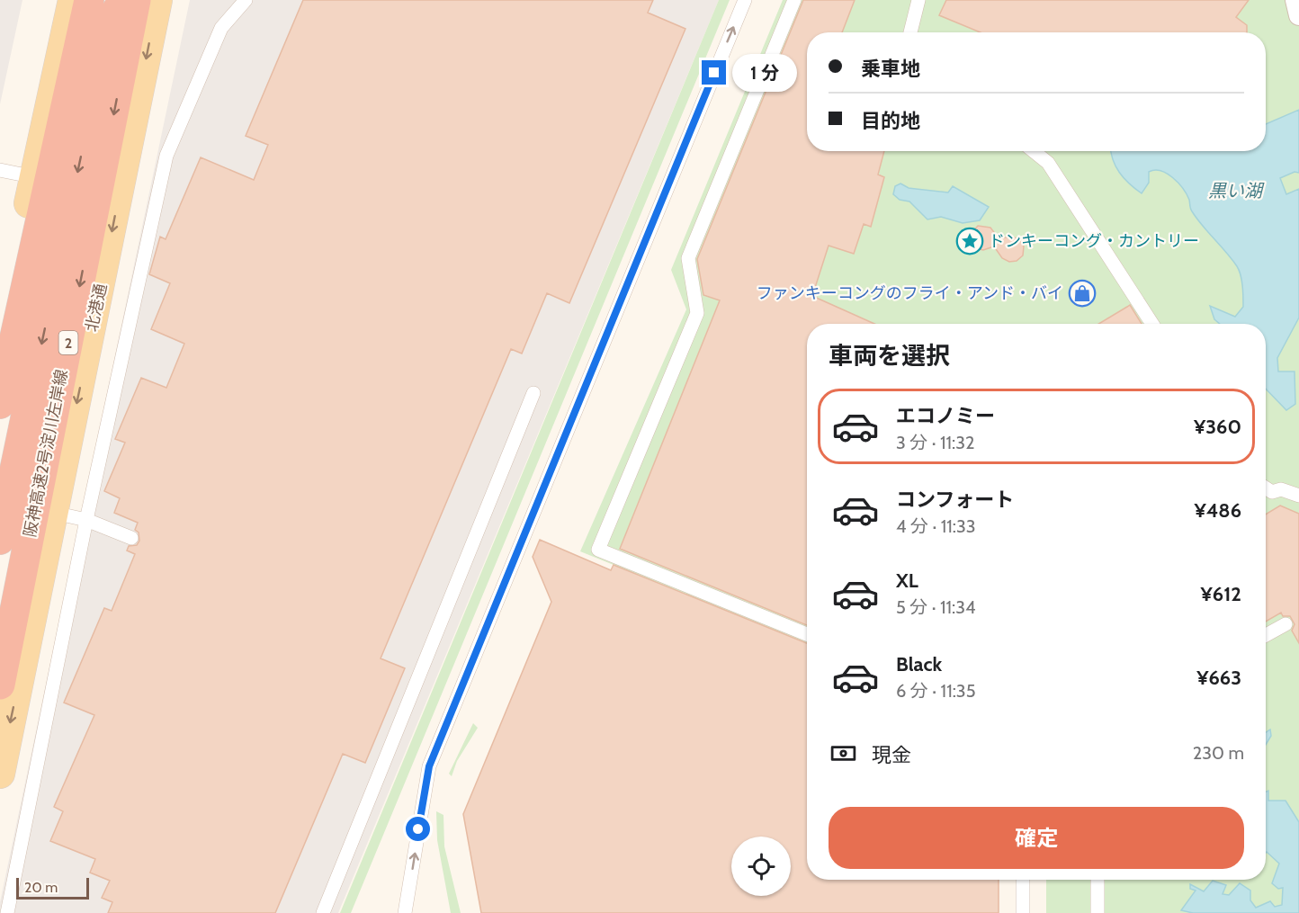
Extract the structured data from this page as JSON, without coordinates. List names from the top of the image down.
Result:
{
  "streets": {
    "highway": ["2", "阪神高速2号淀川左岸線"],
    "main road": ["北港通"]
  },
  "water": ["黒い湖"],
  "places": {
    "place": ["ドンキーコング・カントリー"],
    "shop": ["ファンキーコングのフライ・アンド・バイ"]
  },
  "scale_bar": "20 m",
  "page": {
    "banner": ["乗車地", "目的地"],
    "bubble": "1 分",
    "heading": "車両を選択",
    "list": [
      {
        "name": "エコノミー",
        "note": "3 分 · 11:32",
        "value": "¥360"
      },
      {
        "name": "コンフォート",
        "note": "4 分 · 11:33",
        "value": "¥486"
      },
      {
        "name": "XL",
        "note": "5 分 · 11:34",
        "value": "¥612"
      },
      {
        "name": "Black",
        "note": "6 分 · 11:35",
        "value": "¥663"
      }
    ],
    "pay": ["現金", "230 m"],
    "buttons": "確定",
    "scale": "20 m"
  }
}
